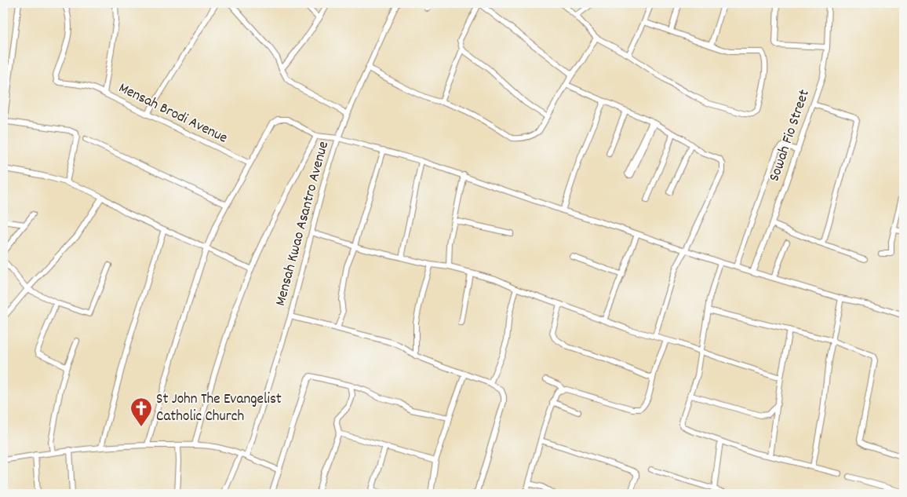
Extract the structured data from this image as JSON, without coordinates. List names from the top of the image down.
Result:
{
  "streets": {
    "street": ["Mensah Brodi Avenue", "Sowah Fio Street", "Mensah Kwao Asantro Avenue"]
  },
  "places": {
    "church": ["St John The Evangelist Catholic Church"]
  }
}
